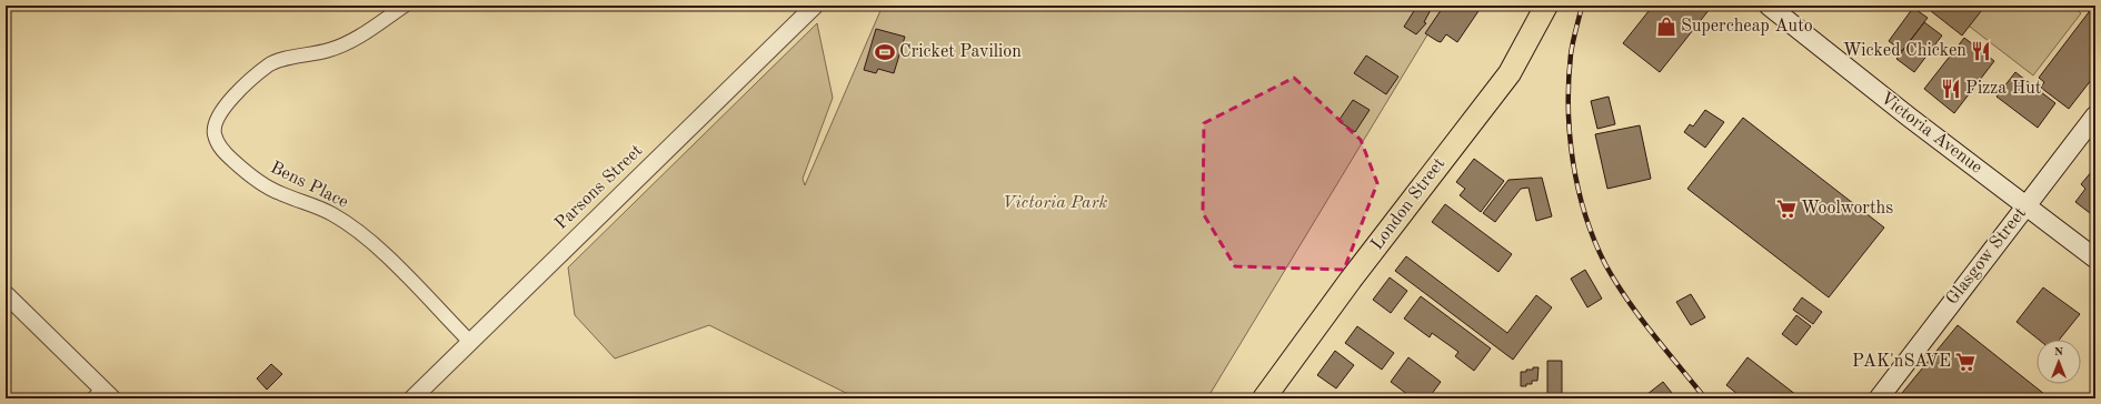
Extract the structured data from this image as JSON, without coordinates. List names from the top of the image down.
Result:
{
  "streets": {
    "highway": ["London Street"],
    "main road": ["Victoria Avenue", "Glasgow Street"],
    "street": ["Bens Place", "Parsons Street"]
  },
  "crossings": [
    ["Victoria Avenue", "Glasgow Street"],
    ["Bens Place", "Parsons Street"]
  ],
  "parks": ["Victoria Park"],
  "places": {
    "shop": ["Supercheap Auto"],
    "restaurant": ["Wicked Chicken", "Pizza Hut"],
    "sports": ["Cricket Pavilion"],
    "supermarket": ["Woolworths", "PAK'nSAVE"]
  },
  "north": "top"
}
